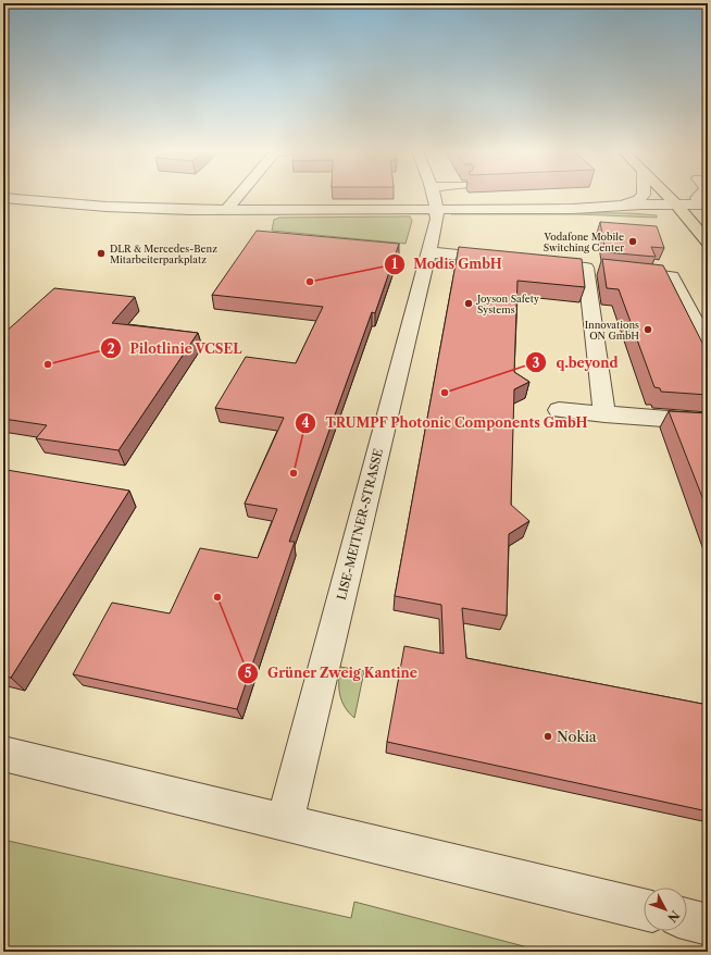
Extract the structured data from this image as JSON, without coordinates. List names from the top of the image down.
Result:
{
  "streets": {
    "street": ["LISE-MEITNER-STRASSE"]
  },
  "places": [
    "Vodafone Mobile Switching Center",
    "DLR & Mercedes-Benz Mitarbeiterparkplatz",
    "Modis GmbH",
    "Joyson Safety Systems",
    "Innovations ON GmbH",
    "Pilotlinie VCSEL",
    "q.beyond",
    "TRUMPF Photonic Components GmbH",
    "Grüner Zweig Kantine",
    "Nokia"
  ],
  "north": "bottom right"
}
